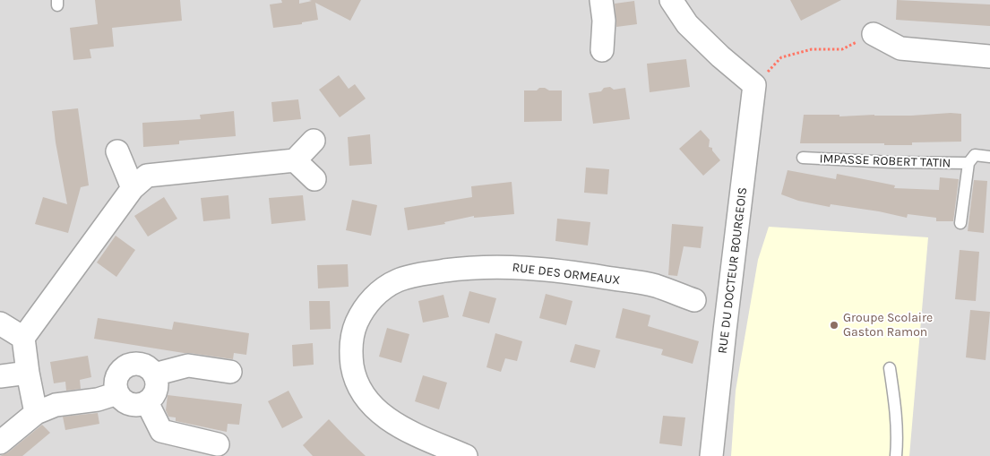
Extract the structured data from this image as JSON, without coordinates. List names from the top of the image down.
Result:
{
  "streets": {
    "street": ["RUE DU DOCTEUR BOURGEOIS", "RUE DES ORMEAUX"],
    "lane": ["IMPASSE ROBERT TATIN"]
  },
  "places": ["Groupe Scolaire Gaston Ramon"]
}
